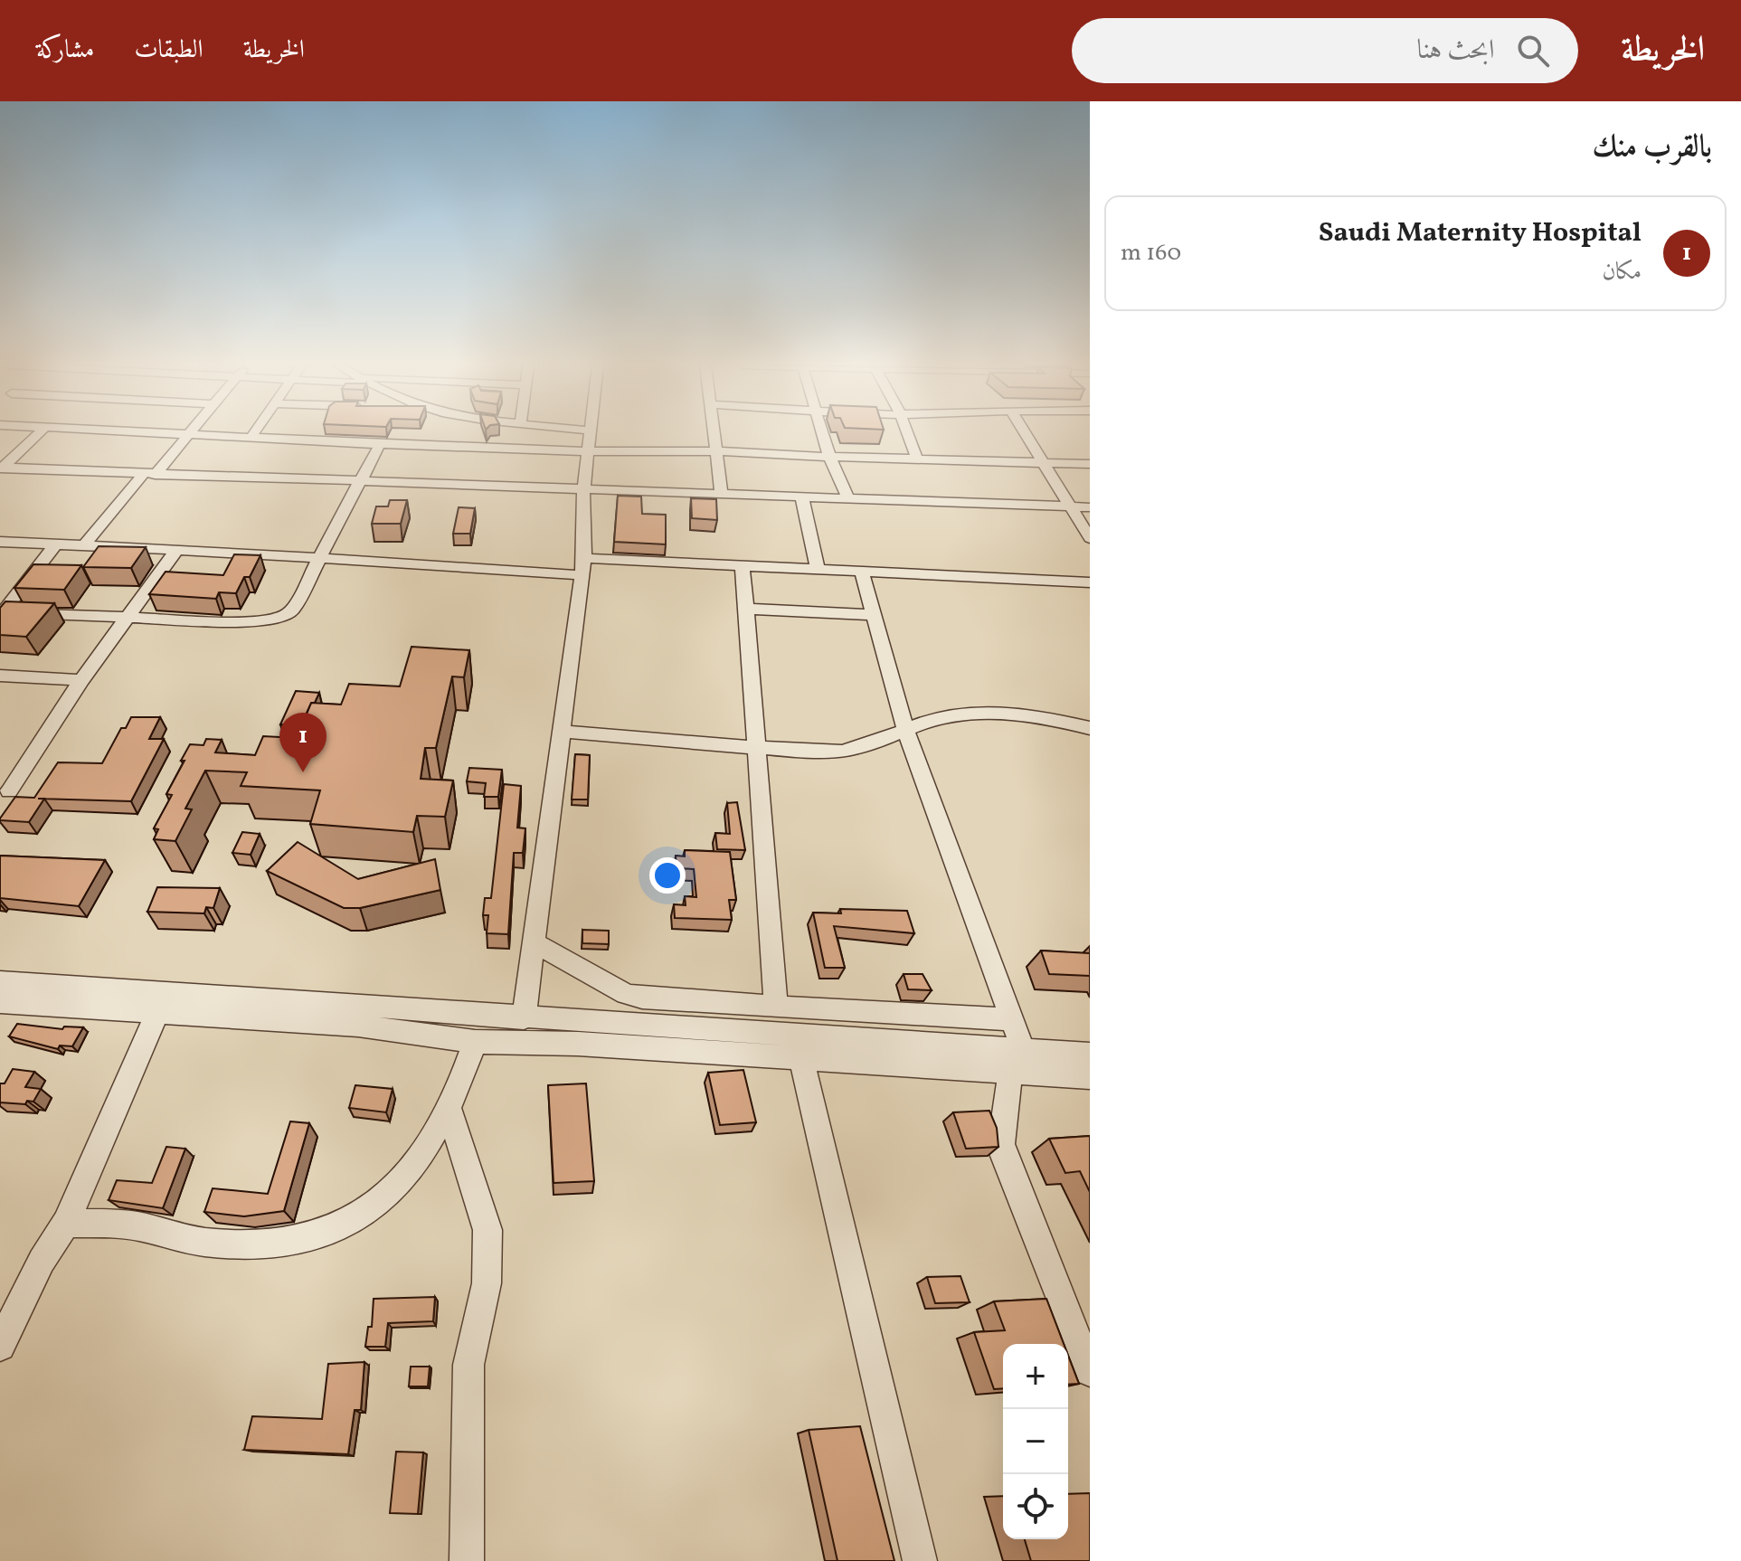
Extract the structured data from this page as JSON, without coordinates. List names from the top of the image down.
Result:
{
  "page": {
    "header": "الخريطة",
    "search": "ابحث هنا",
    "nav": ["الخريطة", "الطبقات", "مشاركة"],
    "heading": "بالقرب منك",
    "list": [
      {
        "mark": "1",
        "name": "Saudi Maternity Hospital",
        "note": "مكان",
        "value": "160 m"
      }
    ],
    "pins": "1",
    "map_buttons": ["+", "−"]
  }
}
